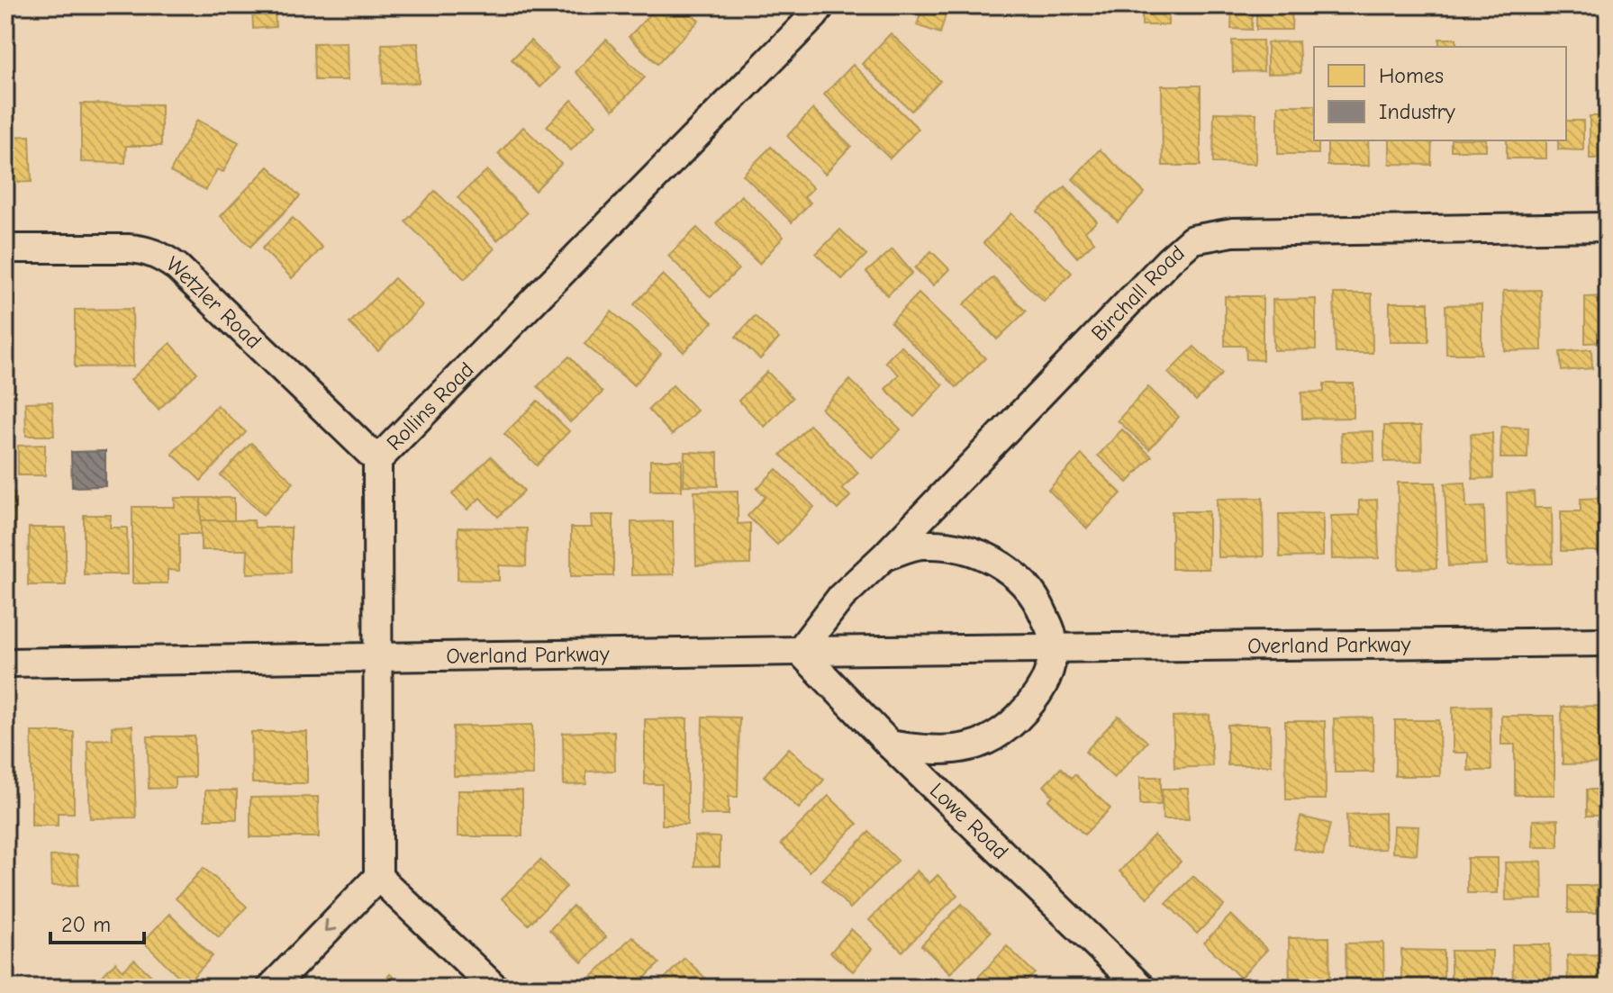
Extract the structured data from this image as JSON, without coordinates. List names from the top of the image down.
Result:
{
  "streets": {
    "street": [
      "Birchall Road",
      "Wetzler Road",
      "Rollins Road",
      "Overland Parkway",
      "Lowe Road"
    ]
  },
  "crossings": [
    ["Birchall Road", "Overland Parkway"],
    ["Birchall Road", "Lowe Road"],
    ["Wetzler Road", "Rollins Road"],
    ["Rollins Road", "Overland Parkway"],
    ["Overland Parkway", "Lowe Road"]
  ],
  "legend": ["Homes", "Industry"],
  "scale_bar": "20 m"
}
